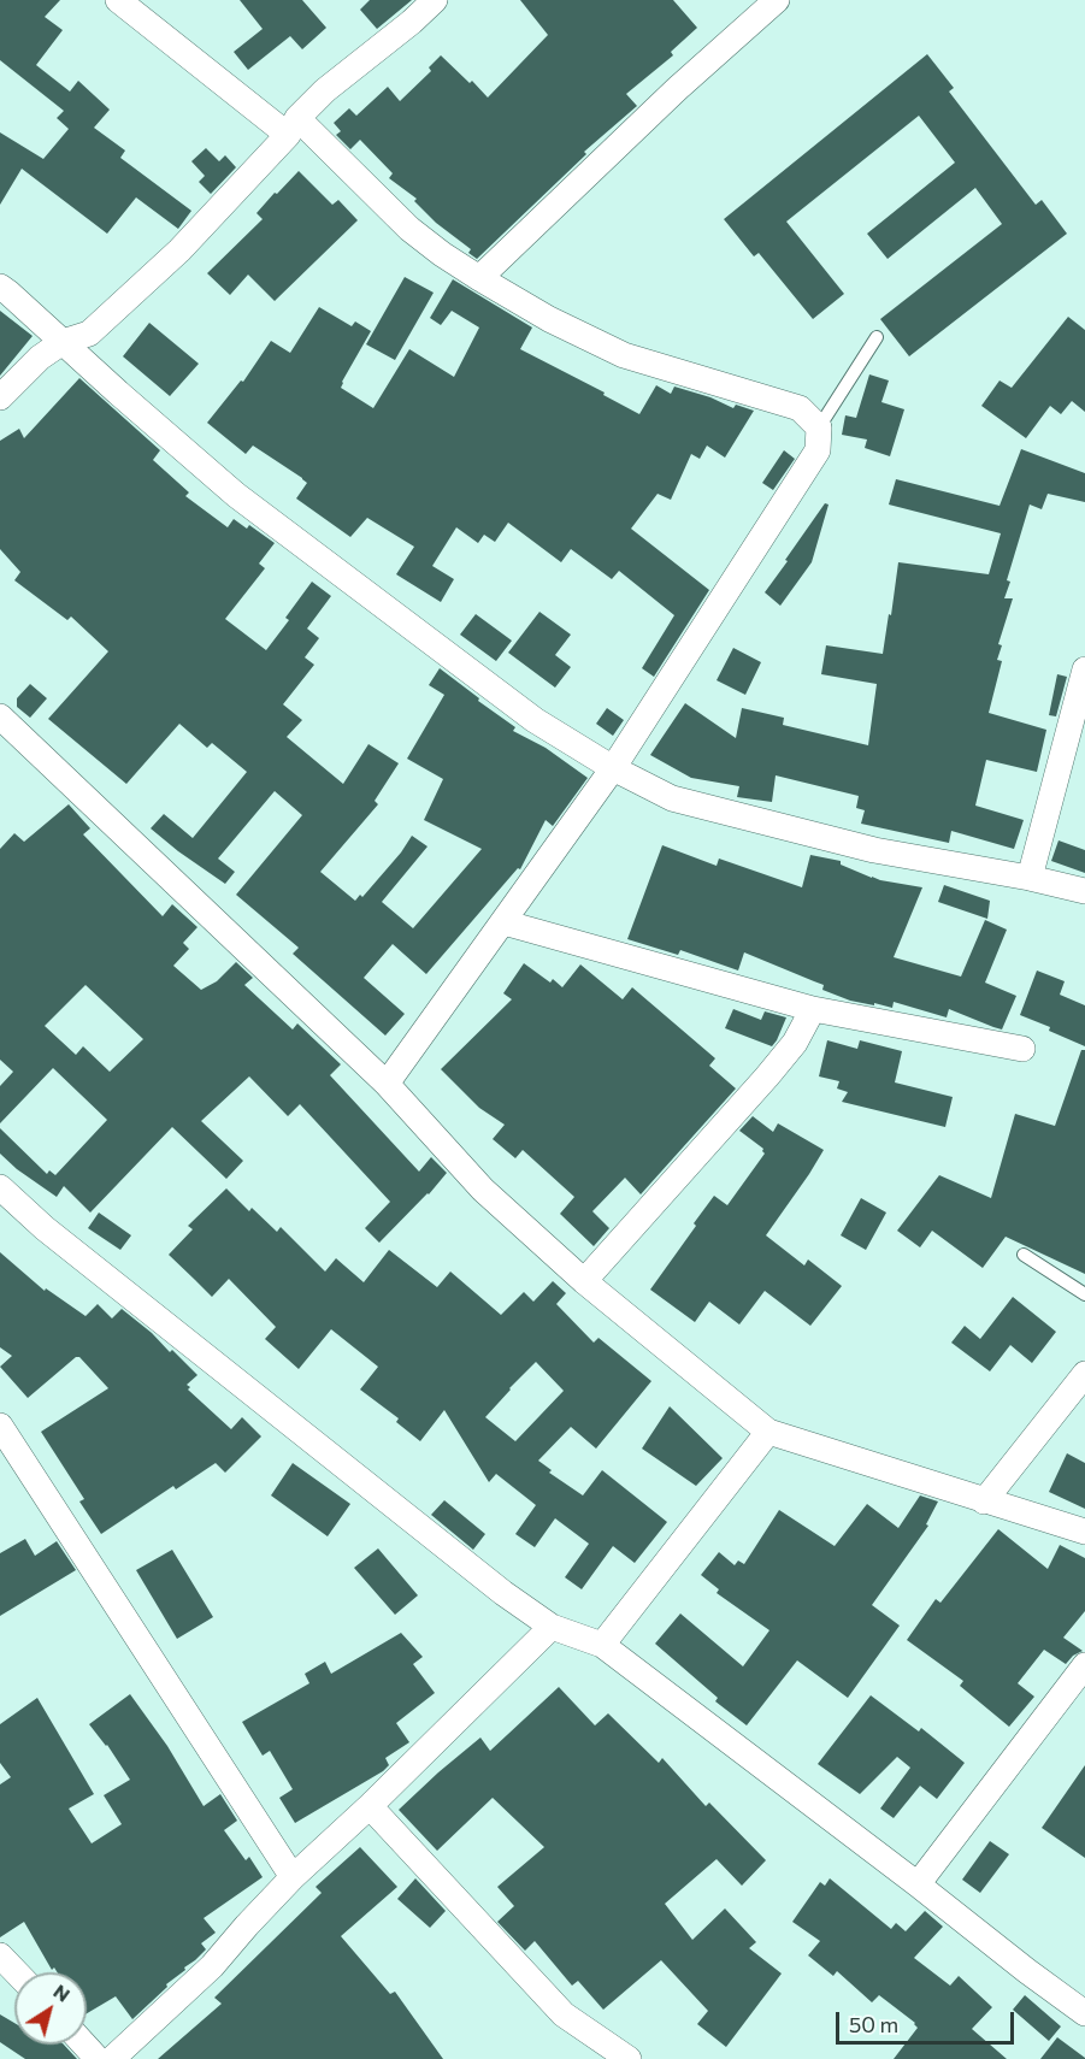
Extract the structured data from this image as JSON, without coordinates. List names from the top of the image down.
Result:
{
  "scale_bar": "50 m",
  "north": "top right"
}
